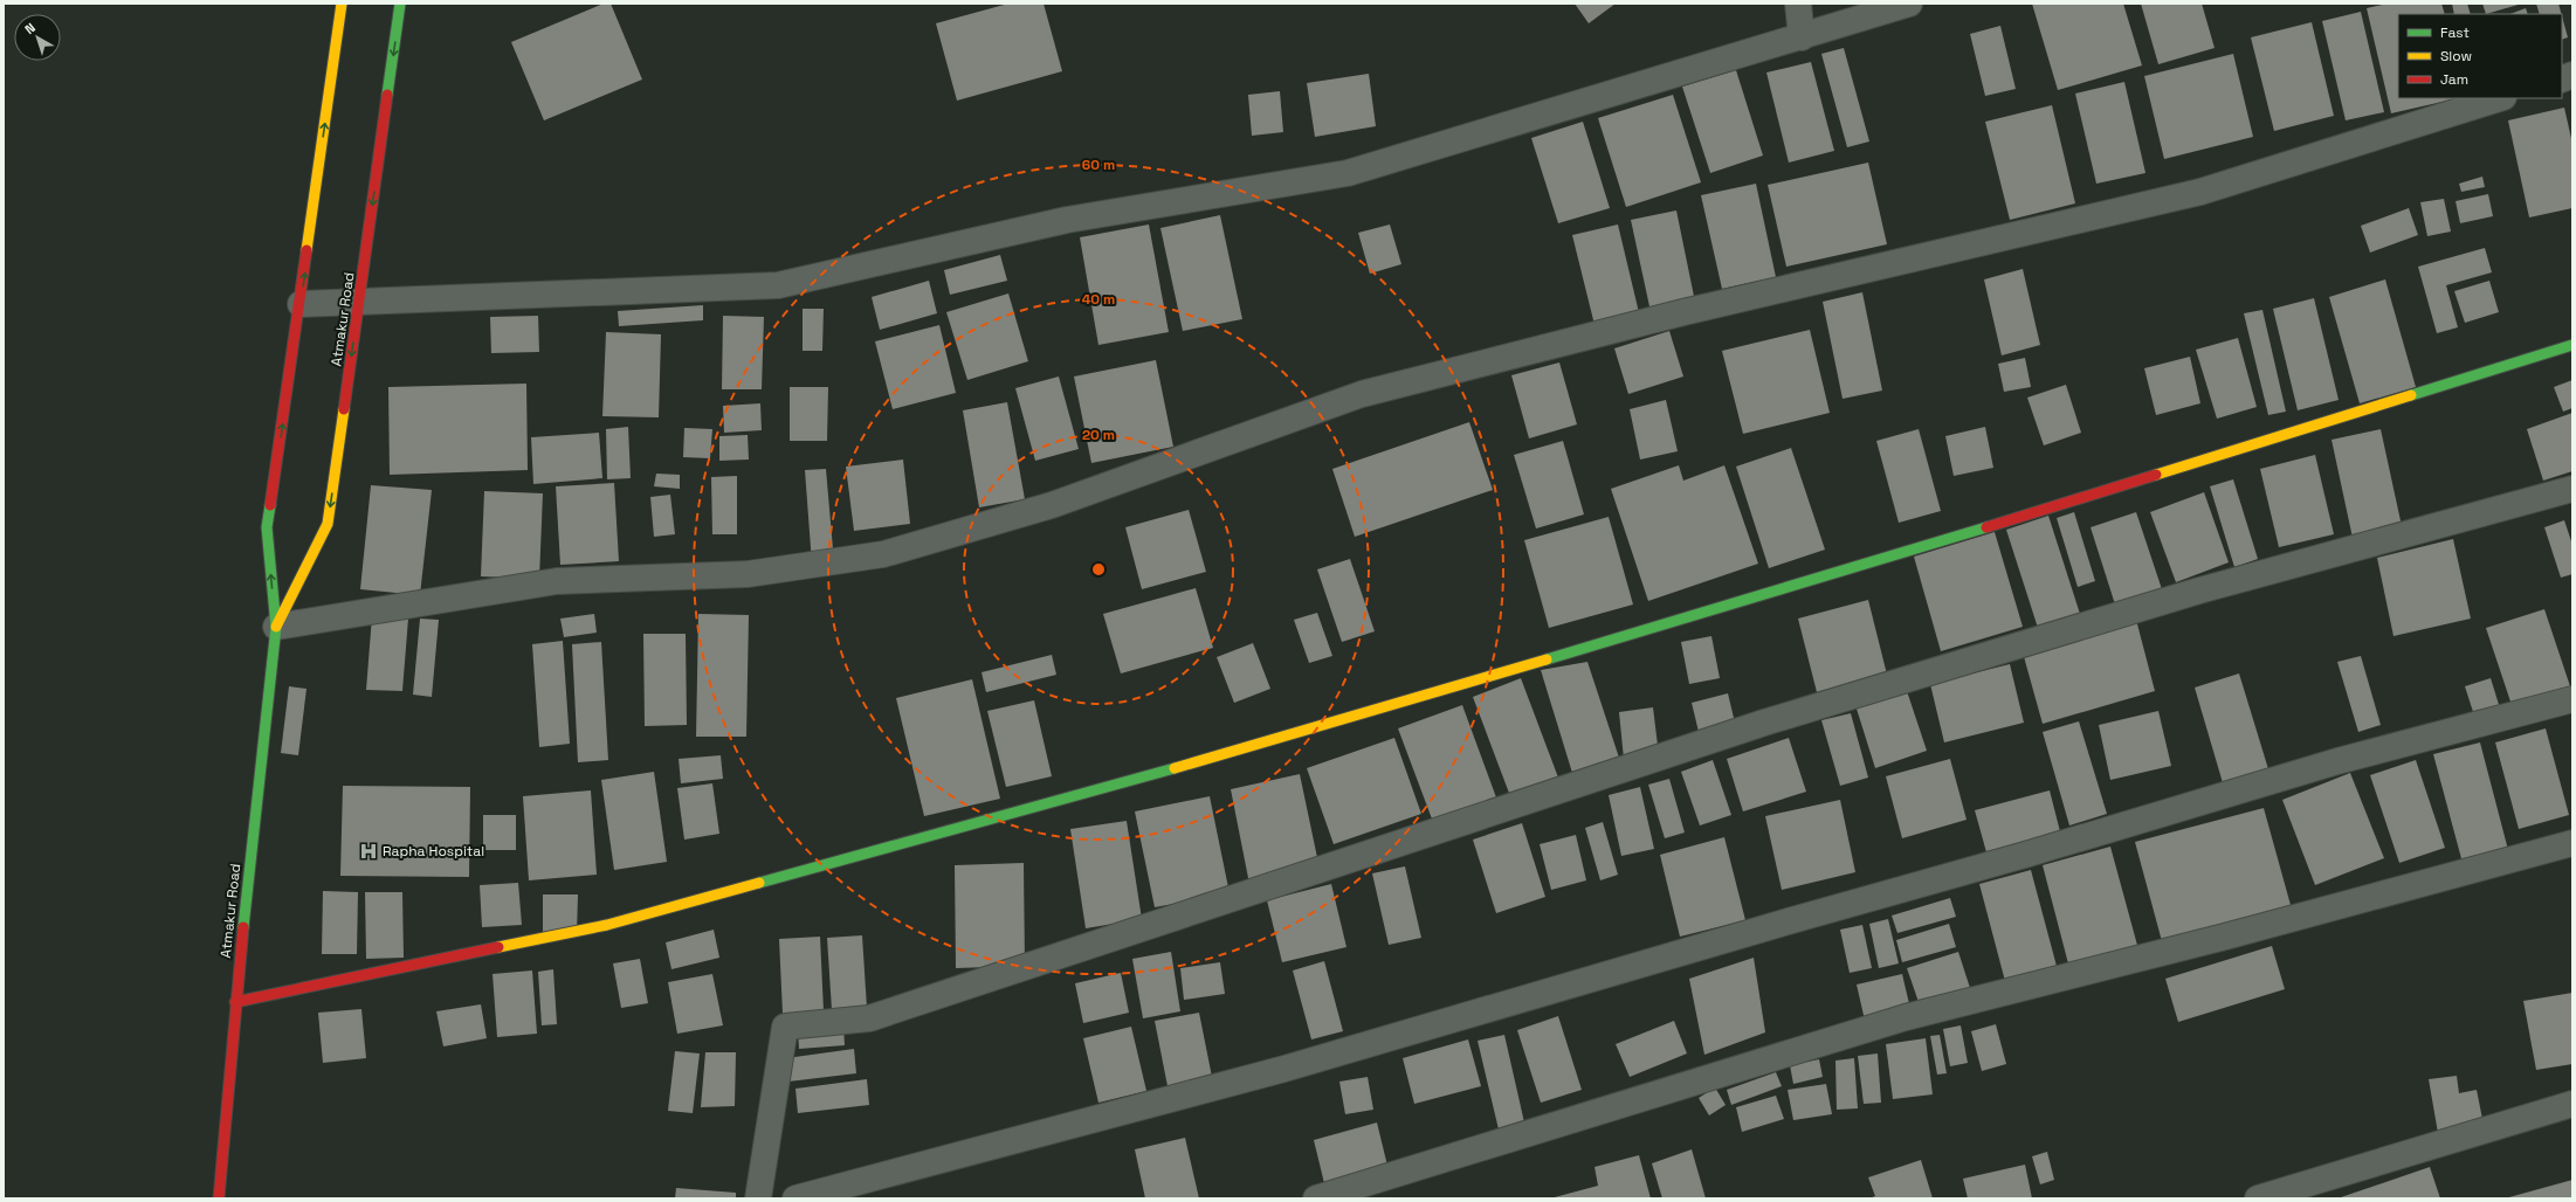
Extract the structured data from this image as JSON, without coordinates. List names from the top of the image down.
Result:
{
  "streets": {
    "street": ["Atmakur Road"]
  },
  "places": {
    "hospital": ["Rapha Hospital"]
  },
  "legend": ["Fast", "Slow", "Jam"],
  "north": "top left",
  "rings": ["60 m", "40 m", "20 m"]
}
